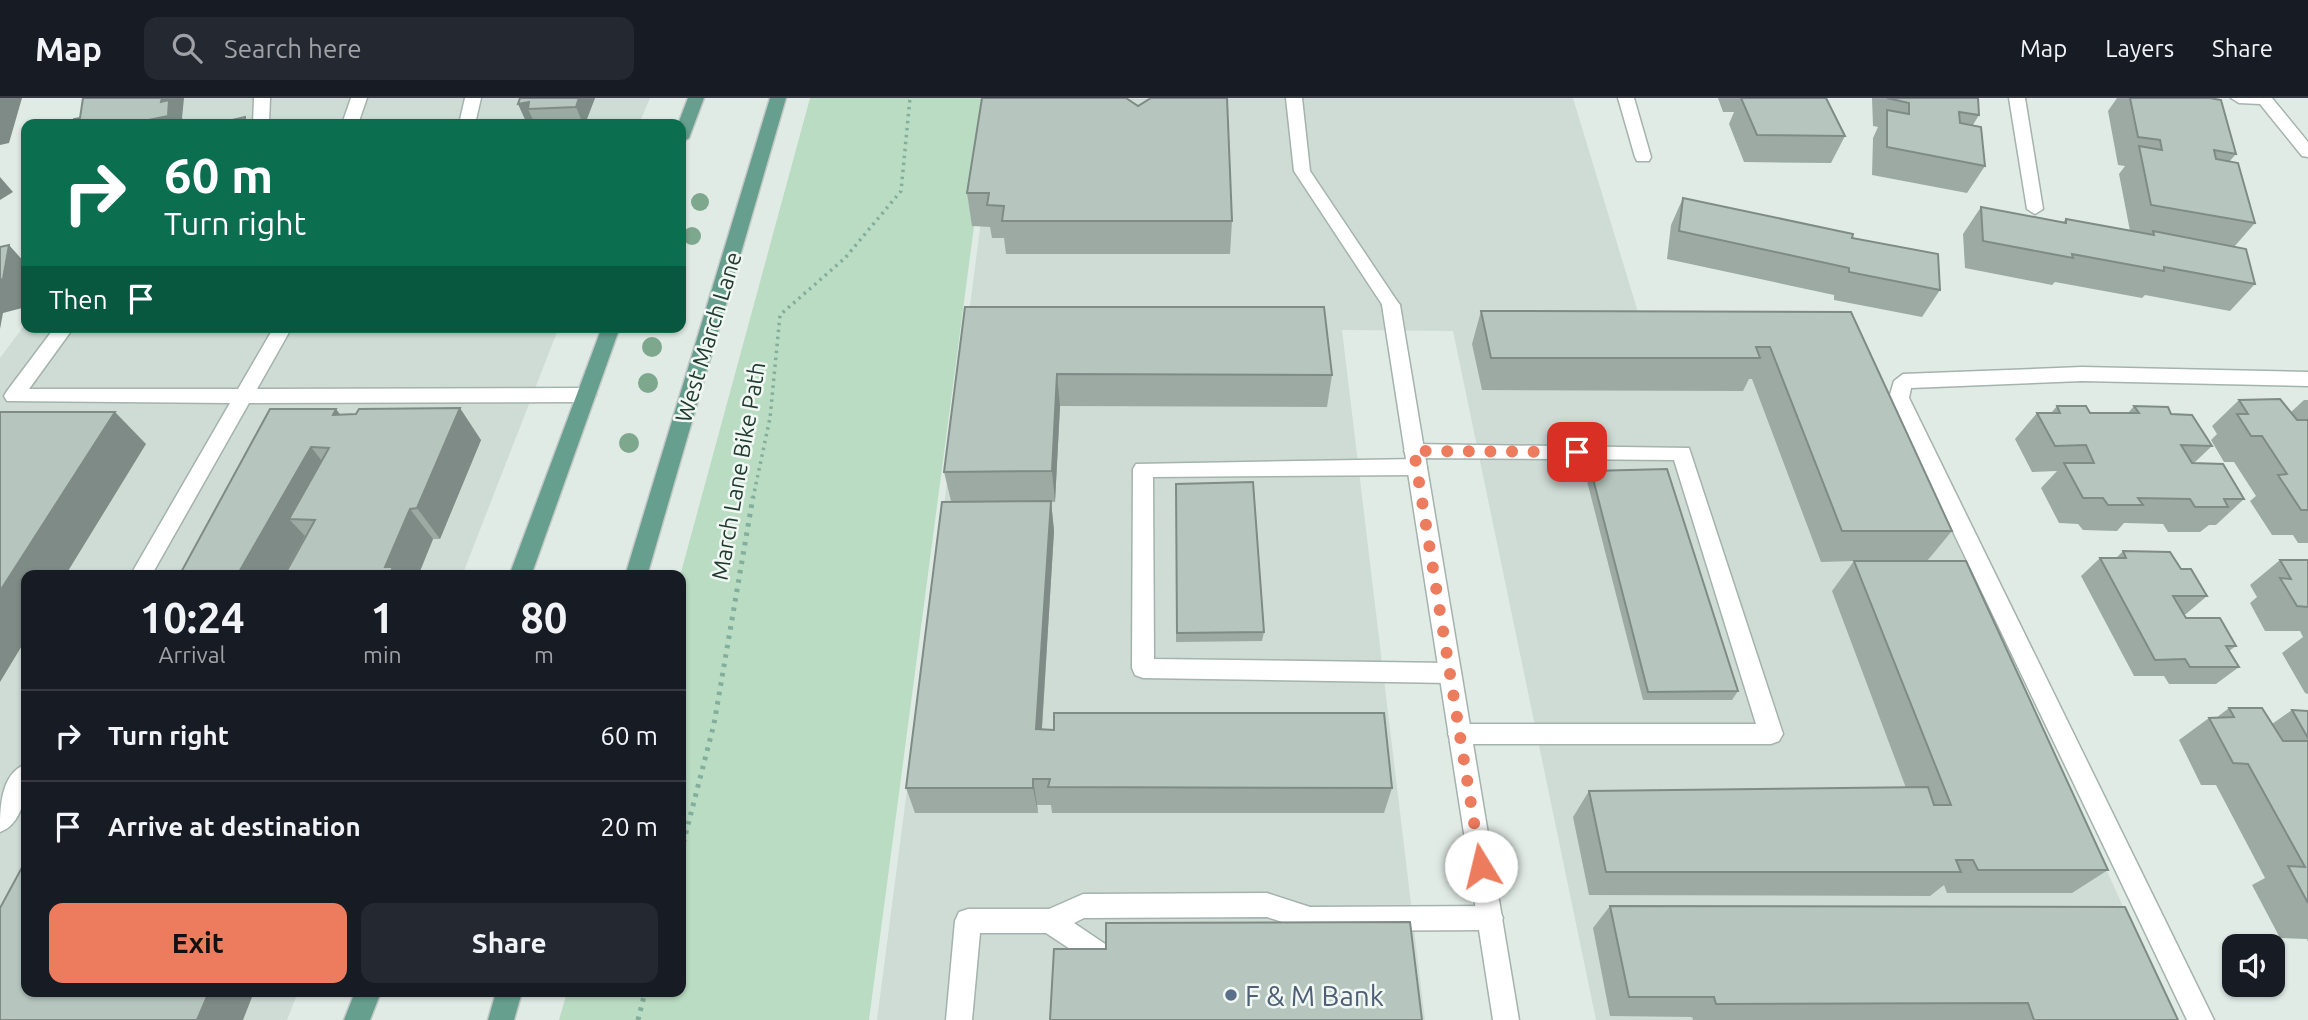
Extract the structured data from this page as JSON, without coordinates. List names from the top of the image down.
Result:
{
  "streets": {
    "main road": ["West March Lane"],
    "path": ["March Lane Bike Path"]
  },
  "places": ["F & M Bank"],
  "page": {
    "header": "Map",
    "search": "Search here",
    "nav": ["Map", "Layers", "Share"],
    "turn": ["60 m", "Turn right"],
    "then": "Then",
    "eta": [
      "10:24",
      "Arrival",
      "1",
      "min",
      "80",
      "m"
    ],
    "list": [
      {
        "name": "Turn right",
        "value": "60 m"
      },
      {
        "name": "Arrive at destination",
        "value": "20 m"
      }
    ],
    "buttons": ["Exit", "Share"]
  }
}
